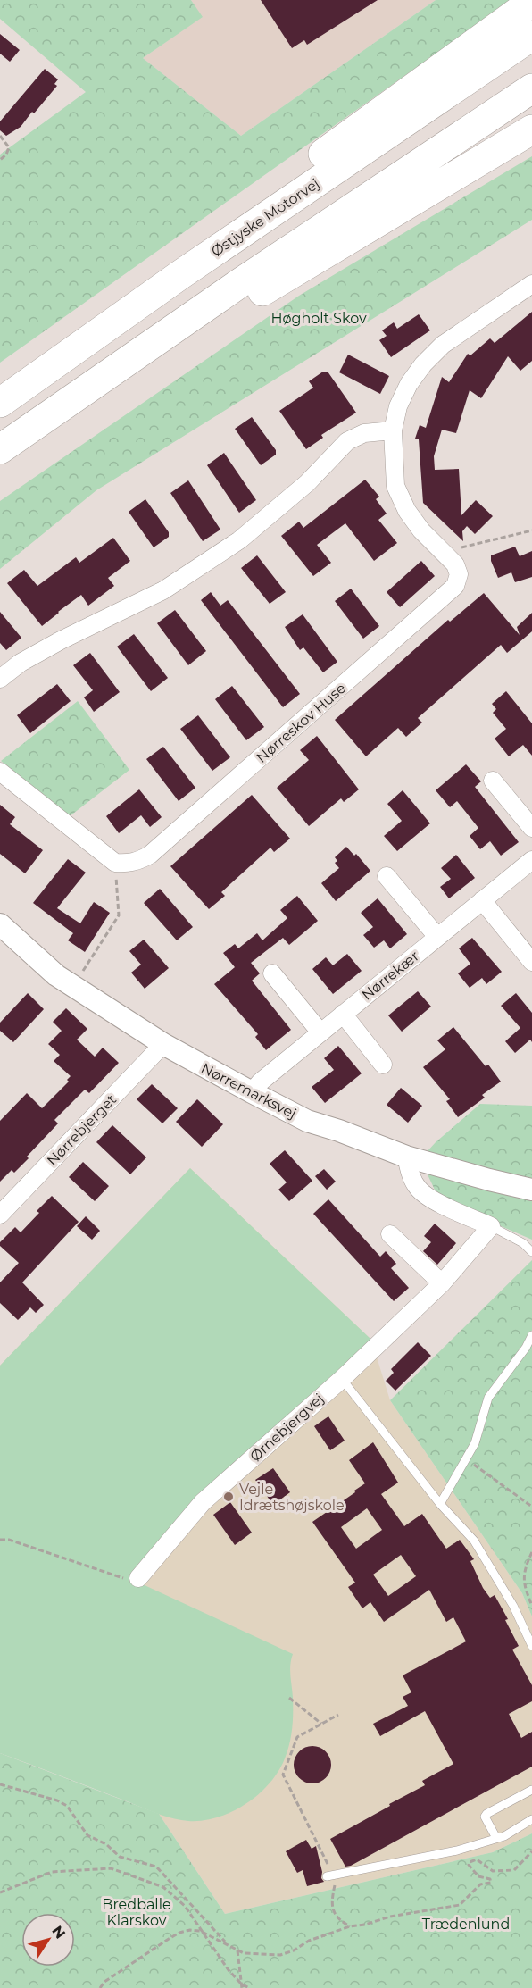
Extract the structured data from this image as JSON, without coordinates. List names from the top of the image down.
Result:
{
  "streets": {
    "highway": ["Østjyske Motorvej"],
    "street": [
      "Nørreskov Huse",
      "Nørrekær",
      "Nørremarksvej",
      "Nørrebjerget",
      "Ørnebjergvej"
    ]
  },
  "crossings": [
    ["Nørrekær", "Nørremarksvej"],
    ["Nørremarksvej", "Nørrebjerget"]
  ],
  "parks": ["Høgholt Skov", "Bredballe Klarskov", "Trædenlund"],
  "places": ["Vejle Idrætshøjskole"],
  "north": "top right"
}
